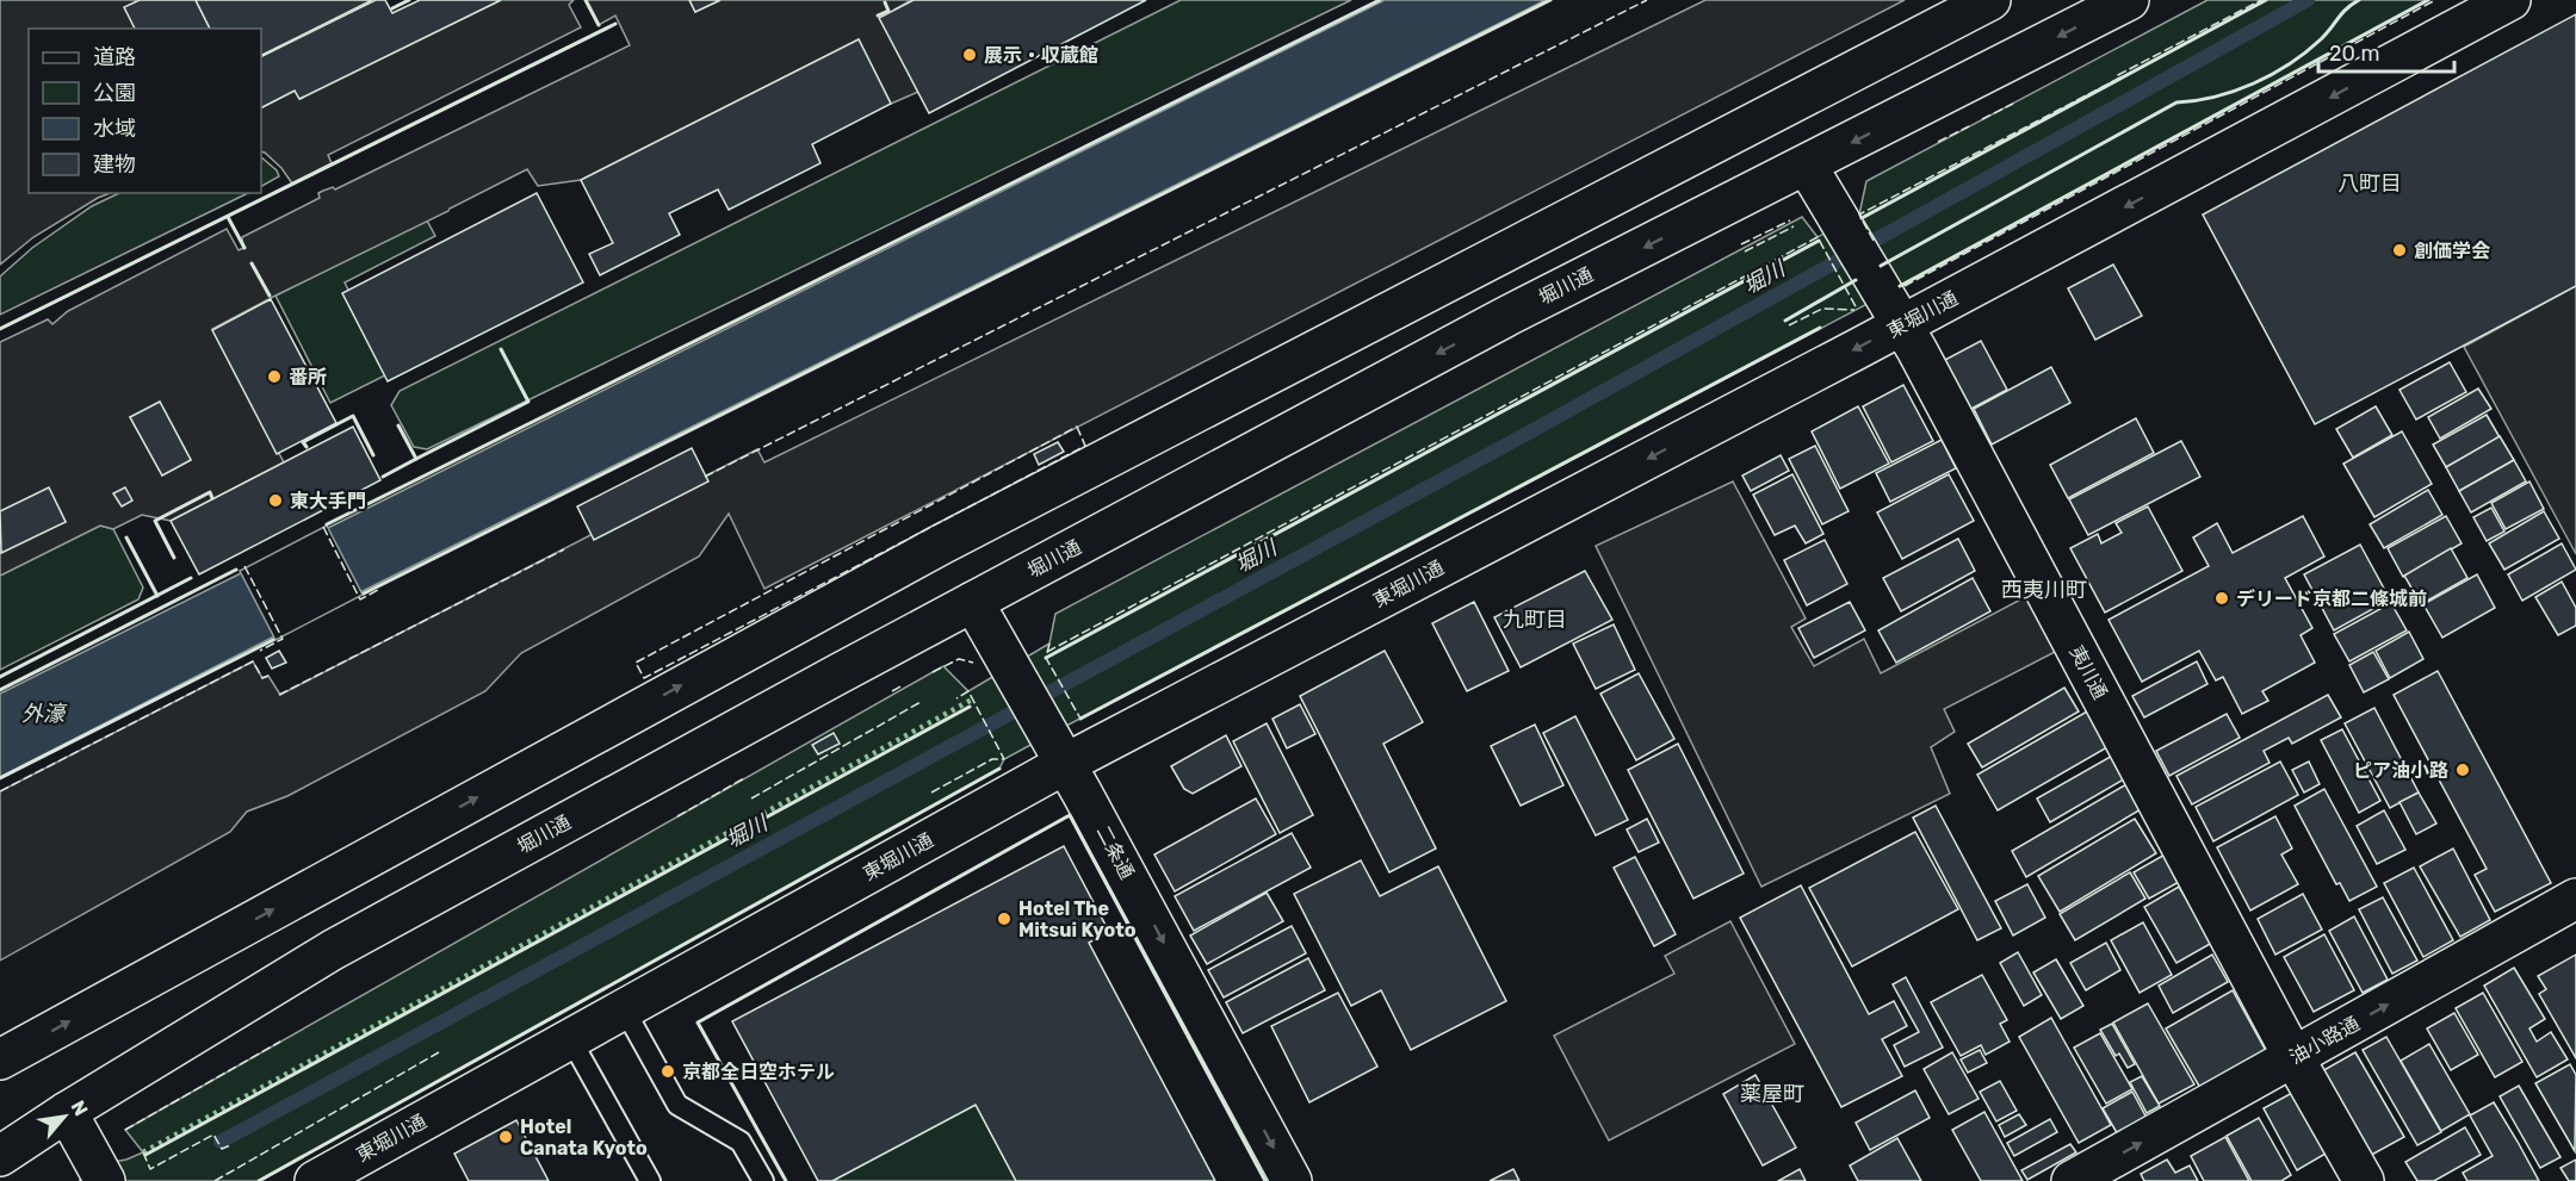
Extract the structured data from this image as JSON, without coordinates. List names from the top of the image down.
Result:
{
  "streets": {
    "street": [
      "堀川通",
      "東堀川通",
      "夷川通",
      "二条通",
      "油小路通"
    ]
  },
  "crossings": [
    ["堀川通", "夷川通"],
    ["堀川通", "二条通"],
    ["東堀川通", "夷川通"],
    ["東堀川通", "二条通"],
    ["夷川通", "油小路通"]
  ],
  "one_way": ["二条通", "油小路通"],
  "districts": [
    "八町目",
    "西夷川町",
    "九町目",
    "薬屋町"
  ],
  "water": ["堀川", "外濠"],
  "places": [
    "展示・収蔵館",
    "創価学会",
    "番所",
    "東大手門",
    "デリード京都二條城前",
    "ピア油小路",
    "Hotel The Mitsui Kyoto",
    "京都全日空ホテル",
    "Hotel Canata Kyoto"
  ],
  "legend": [
    "道路",
    "公園",
    "水域",
    "建物"
  ],
  "scale_bar": "20 m",
  "north": "top right"
}
